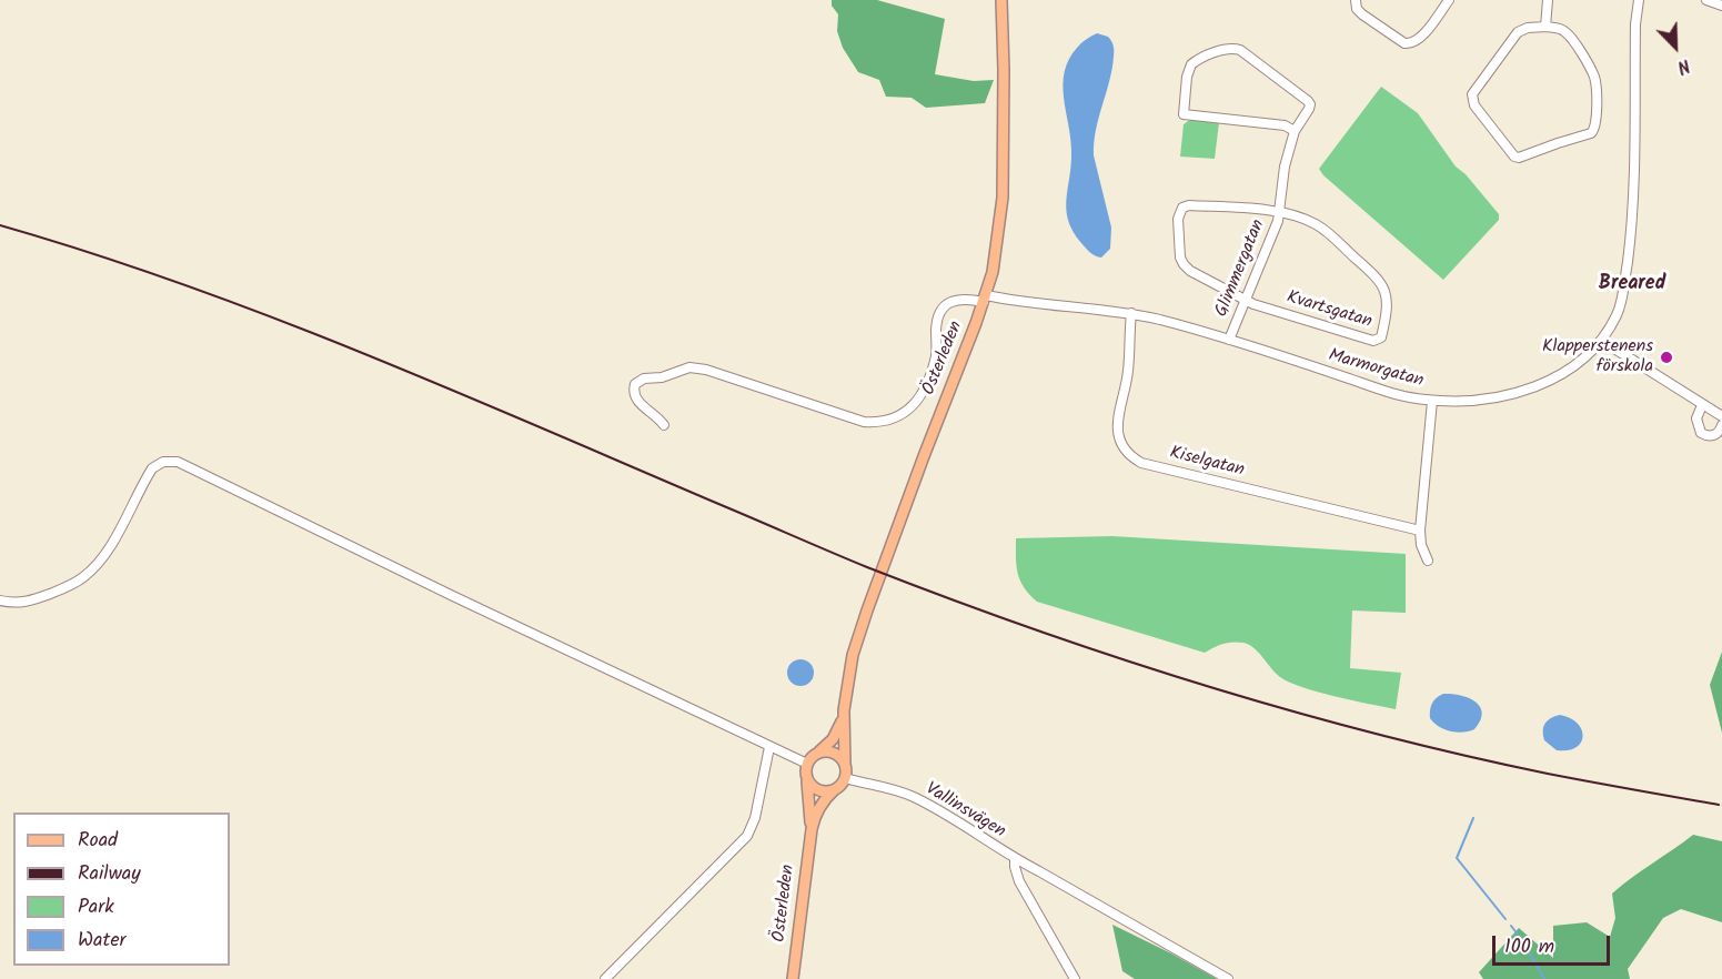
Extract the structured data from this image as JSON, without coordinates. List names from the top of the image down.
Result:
{
  "streets": {
    "main road": ["Österleden"],
    "street": [
      "Glimmergatan",
      "Kvartsgatan",
      "Marmorgatan",
      "Kiselgatan",
      "Vallinsvägen"
    ]
  },
  "crossings": [
    ["Glimmergatan", "Kvartsgatan"],
    ["Glimmergatan", "Marmorgatan"],
    ["Österleden", "Marmorgatan"],
    ["Österleden", "Vallinsvägen"],
    ["Marmorgatan", "Kiselgatan"]
  ],
  "districts": ["Breared"],
  "places": ["Klapperstenens förskola"],
  "legend": [
    "Road",
    "Railway",
    "Park",
    "Water"
  ],
  "scale_bar": "100 m",
  "north": "bottom right"
}
